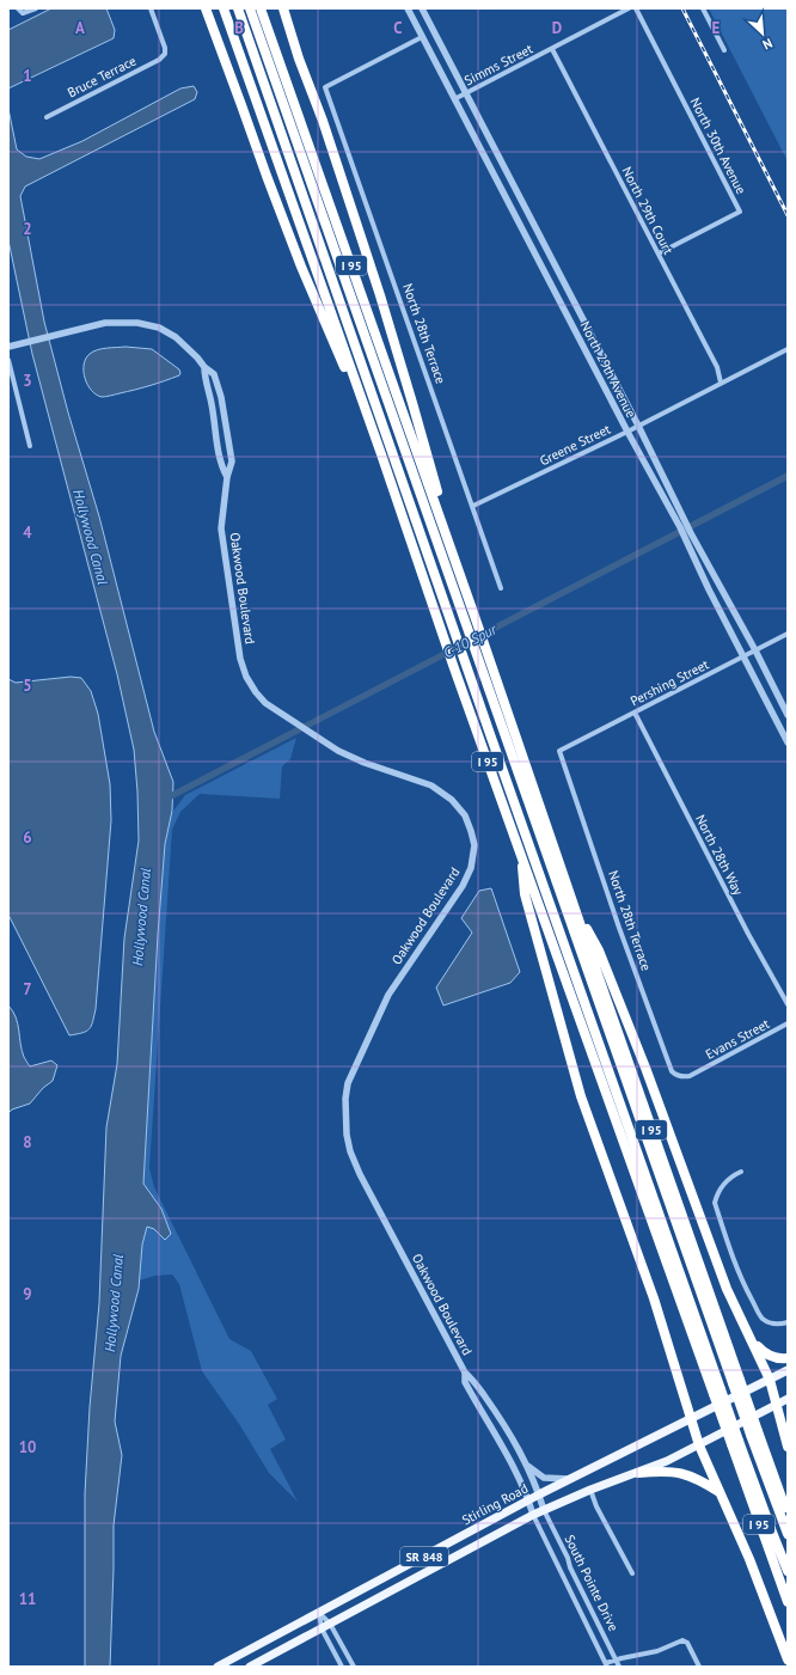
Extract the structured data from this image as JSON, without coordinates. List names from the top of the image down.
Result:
{
  "streets": {
    "highway": ["I 95"],
    "main road": ["Stirling Road", "SR 848"],
    "street": [
      "Simms Street",
      "Bruce Terrace",
      "North 30th Avenue",
      "North 29th Court",
      "North 28th Terrace",
      "North 29th Avenue",
      "Greene Street",
      "Oakwood Boulevard",
      "Pershing Street",
      "North 28th Way",
      "Evans Street",
      "South Pointe Drive"
    ]
  },
  "crossings": [
    ["Simms Street", "North 29th Court"],
    ["Simms Street", "North 29th Avenue"],
    ["North 30th Avenue", "North 29th Court"],
    ["North 29th Court", "Greene Street"],
    ["North 28th Terrace", "North 29th Avenue"],
    ["North 28th Terrace", "Greene Street"],
    ["North 28th Terrace", "Pershing Street"],
    ["North 28th Terrace", "Evans Street"],
    ["North 29th Avenue", "Greene Street"],
    ["North 29th Avenue", "Pershing Street"],
    ["Oakwood Boulevard", "Stirling Road"],
    ["Oakwood Boulevard", "South Pointe Drive"],
    ["Pershing Street", "North 28th Way"],
    ["Stirling Road", "South Pointe Drive"]
  ],
  "water": ["Hollywood Canal", "C-10 Spur"],
  "north": "bottom right",
  "grid": {
    "columns": [
      "A",
      "B",
      "C",
      "D",
      "E"
    ],
    "rows": [
      "1",
      "2",
      "3",
      "4",
      "5",
      "6",
      "7",
      "8",
      "9",
      "10",
      "11"
    ]
  }
}
